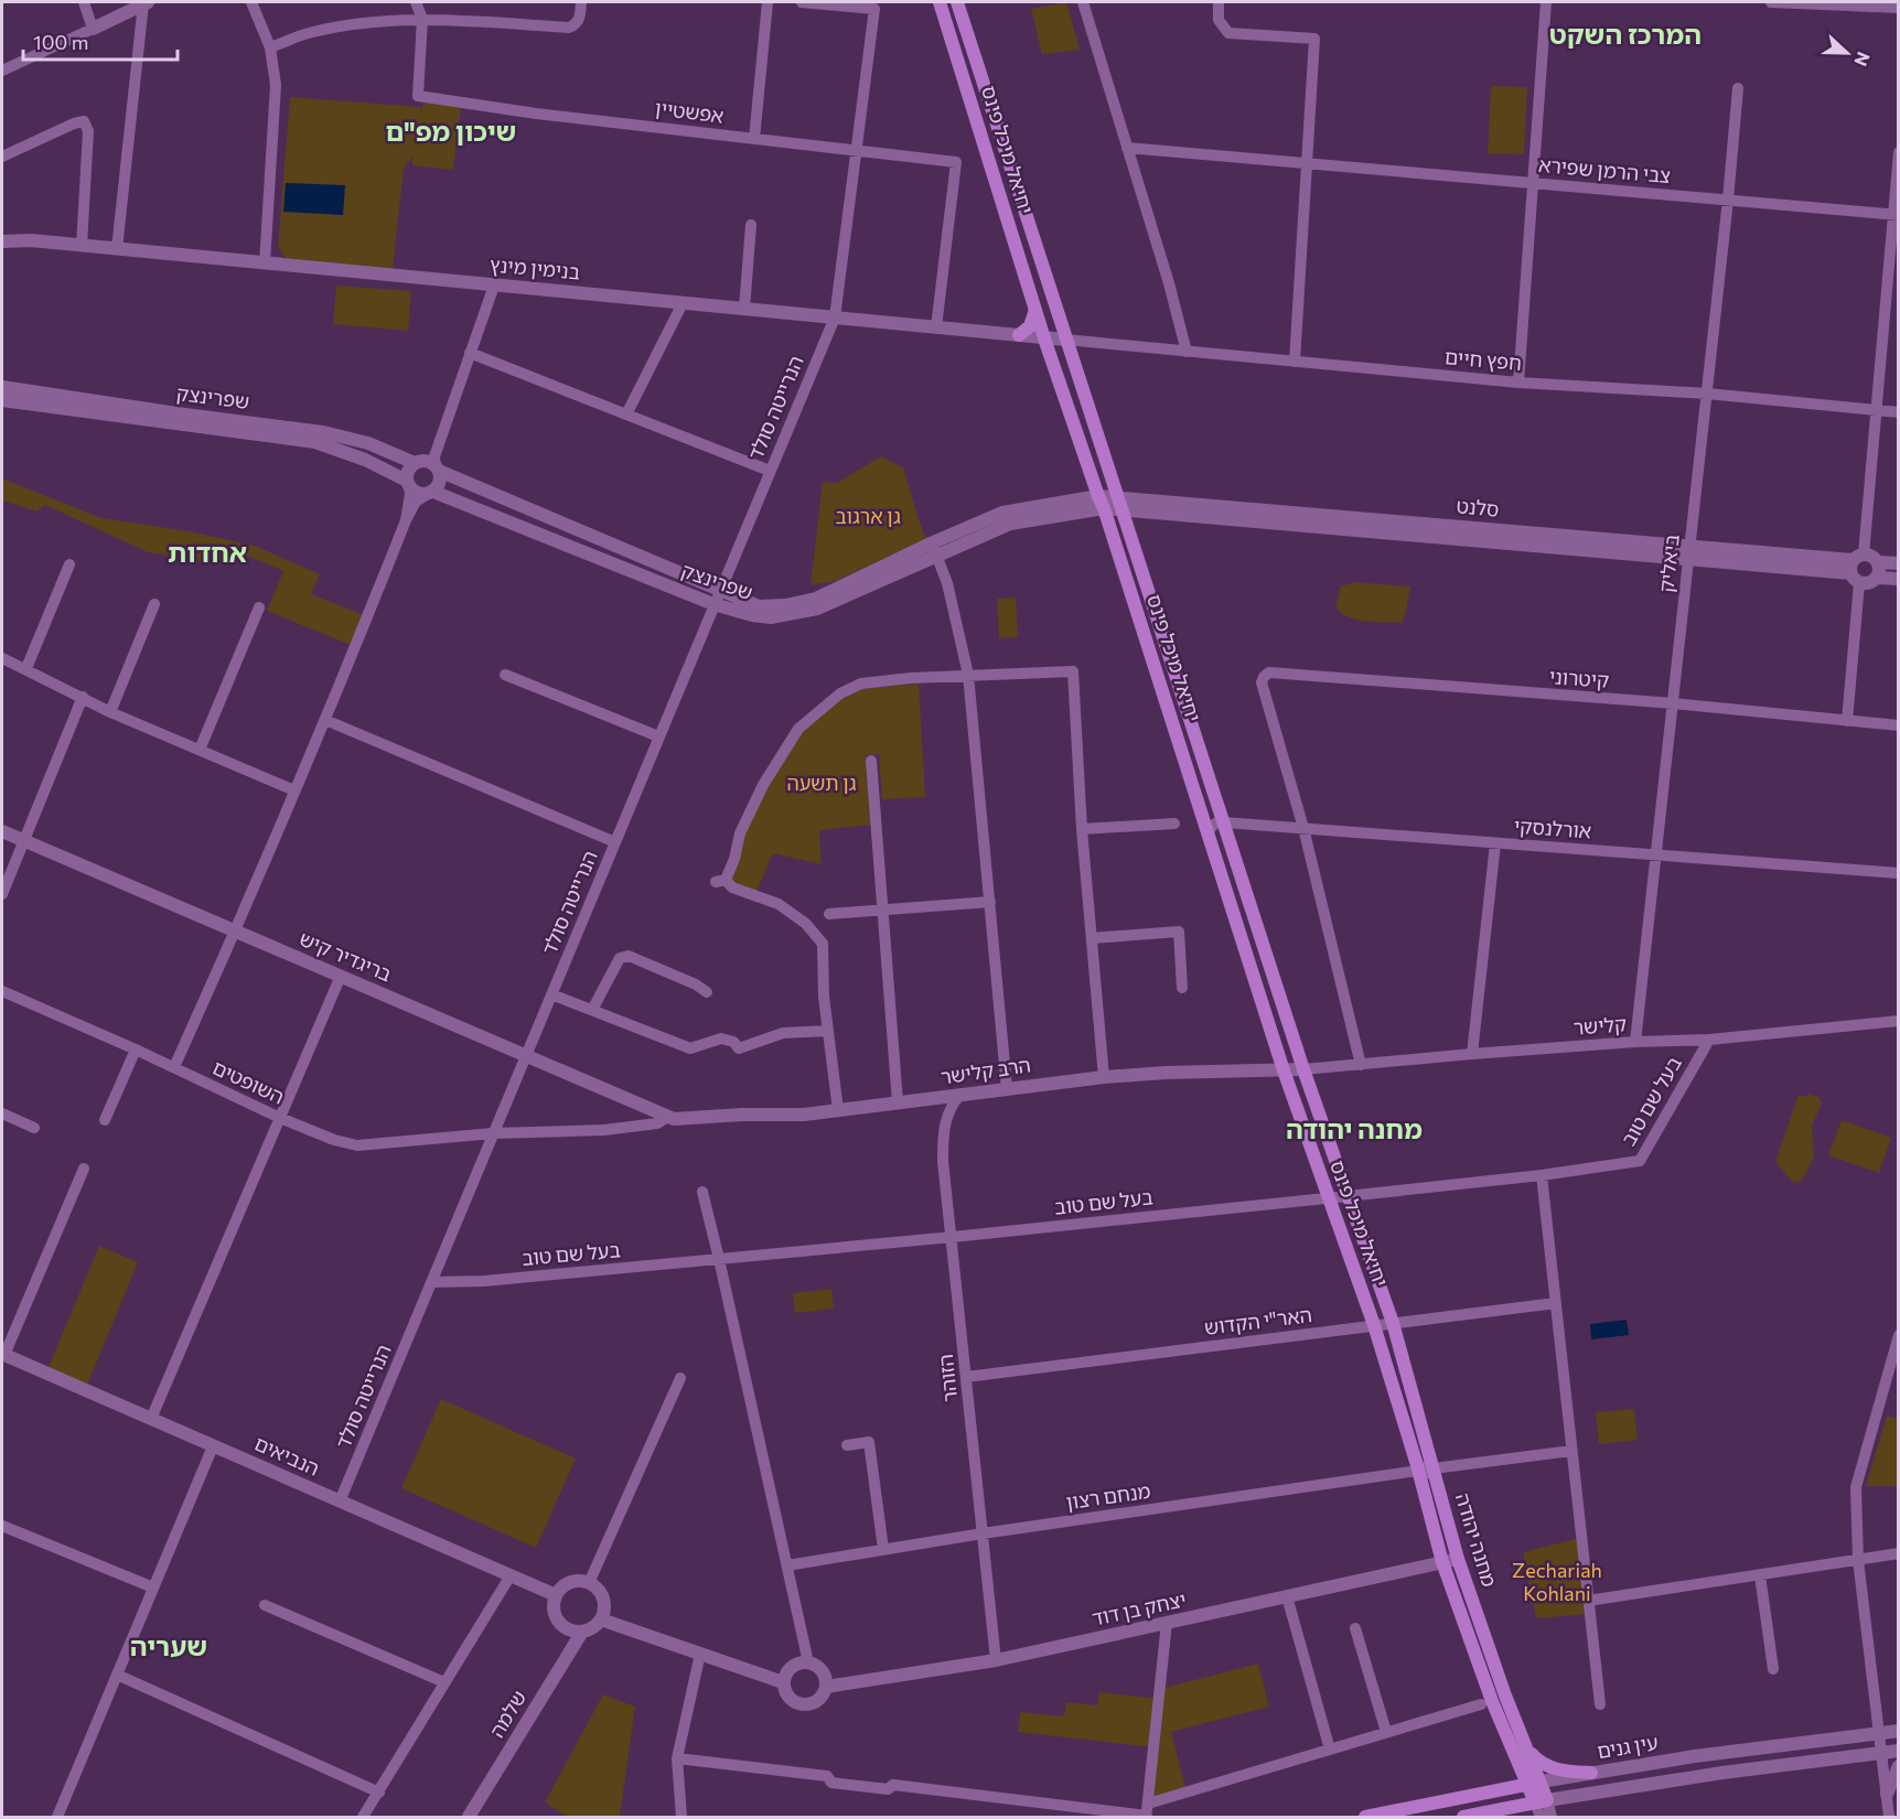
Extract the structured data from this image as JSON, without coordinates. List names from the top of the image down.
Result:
{
  "streets": {
    "main road": ["יחיאל מיכל פינס", "מחנה יהודה", "עין גנים"],
    "street": [
      "אפשטיין",
      "צבי הרמן שפירא",
      "בנימין מינץ",
      "חפץ חיים",
      "שפרינצק",
      "הנרייטה סולד",
      "סלנט",
      "ביאליק",
      "קיטרוני",
      "אורלנסקי",
      "בריגדיר קיש",
      "קלישר",
      "הרב קלישר",
      "השופטים",
      "בעל שם טוב",
      "האר\"י הקדוש",
      "הזוהר",
      "הנביאים",
      "מנחם רצון",
      "יצחק בן דוד",
      "שלמה"
    ]
  },
  "crossings": [
    ["אפשטיין", "בנימין מינץ"],
    ["אפשטיין", "הנרייטה סולד"],
    ["יחיאל מיכל פינס", "בנימין מינץ"],
    ["יחיאל מיכל פינס", "חפץ חיים"],
    ["יחיאל מיכל פינס", "שפרינצק"],
    ["יחיאל מיכל פינס", "סלנט"],
    ["יחיאל מיכל פינס", "אורלנסקי"],
    ["יחיאל מיכל פינס", "קלישר"],
    ["יחיאל מיכל פינס", "הרב קלישר"],
    ["יחיאל מיכל פינס", "בעל שם טוב"],
    ["יחיאל מיכל פינס", "האר\"י הקדוש"],
    ["יחיאל מיכל פינס", "מחנה יהודה"],
    ["צבי הרמן שפירא", "ביאליק"],
    ["בנימין מינץ", "חפץ חיים"],
    ["בנימין מינץ", "הנרייטה סולד"],
    ["חפץ חיים", "ביאליק"],
    ["שפרינצק", "הנרייטה סולד"],
    ["שפרינצק", "סלנט"],
    ["הנרייטה סולד", "בריגדיר קיש"],
    ["הנרייטה סולד", "השופטים"],
    ["הנרייטה סולד", "בעל שם טוב"],
    ["הנרייטה סולד", "הנביאים"],
    ["סלנט", "ביאליק"],
    ["ביאליק", "קיטרוני"],
    ["ביאליק", "אורלנסקי"],
    ["ביאליק", "קלישר"],
    ["קיטרוני", "אורלנסקי"],
    ["בריגדיר קיש", "הרב קלישר"],
    ["בריגדיר קיש", "השופטים"],
    ["קלישר", "הרב קלישר"],
    ["קלישר", "בעל שם טוב"],
    ["הרב קלישר", "השופטים"],
    ["הרב קלישר", "הזוהר"],
    ["בעל שם טוב", "הזוהר"],
    ["האר\"י הקדוש", "הזוהר"],
    ["האר\"י הקדוש", "מחנה יהודה"],
    ["הזוהר", "מנחם רצון"],
    ["הזוהר", "יצחק בן דוד"],
    ["הנביאים", "שלמה"],
    ["מנחם רצון", "מחנה יהודה"],
    ["מחנה יהודה", "יצחק בן דוד"],
    ["מחנה יהודה", "עין גנים"]
  ],
  "districts": [
    "המרכז השקט",
    "שיכון מפ\"ם",
    "אחדות",
    "מחנה יהודה",
    "שעריה"
  ],
  "parks": ["גן ארגוב", "גן תשעה", "Zechariah Kohlani"],
  "scale_bar": "100 m",
  "north": "right"
}
